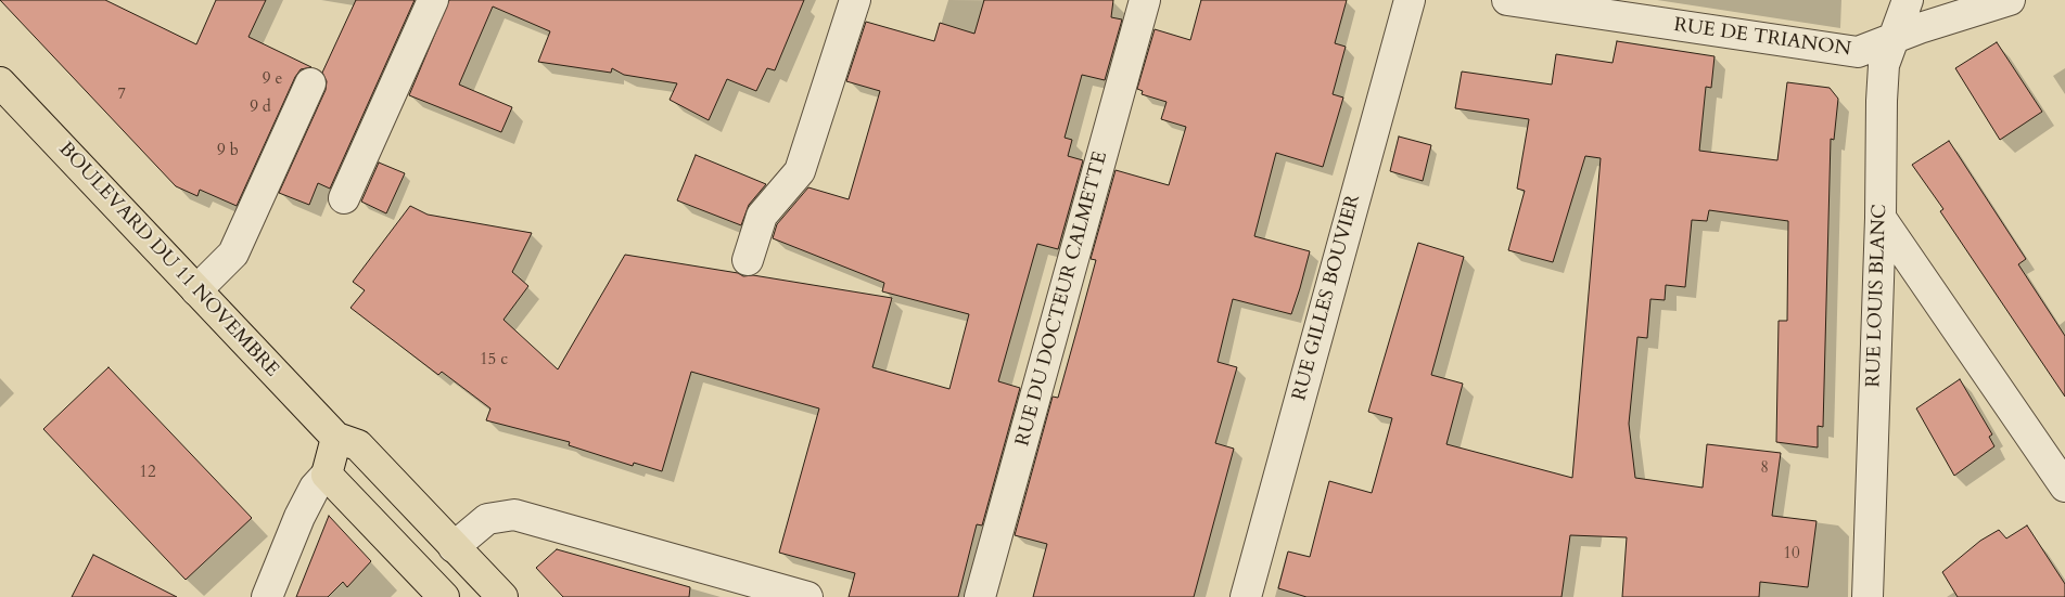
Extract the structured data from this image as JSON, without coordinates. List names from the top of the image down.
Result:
{
  "streets": {
    "main road": ["BOULEVARD DU 11 NOVEMBRE"],
    "street": [
      "RUE DE TRIANON",
      "RUE LOUIS BLANC",
      "RUE GILLES BOUVIER",
      "RUE DU DOCTEUR CALMETTE"
    ]
  },
  "crossings": [
    ["RUE DE TRIANON", "RUE LOUIS BLANC"]
  ],
  "house_numbers": [
    "9 e",
    "7",
    "9 d",
    "9 b",
    "15 c",
    "8",
    "12",
    "10"
  ]
}
